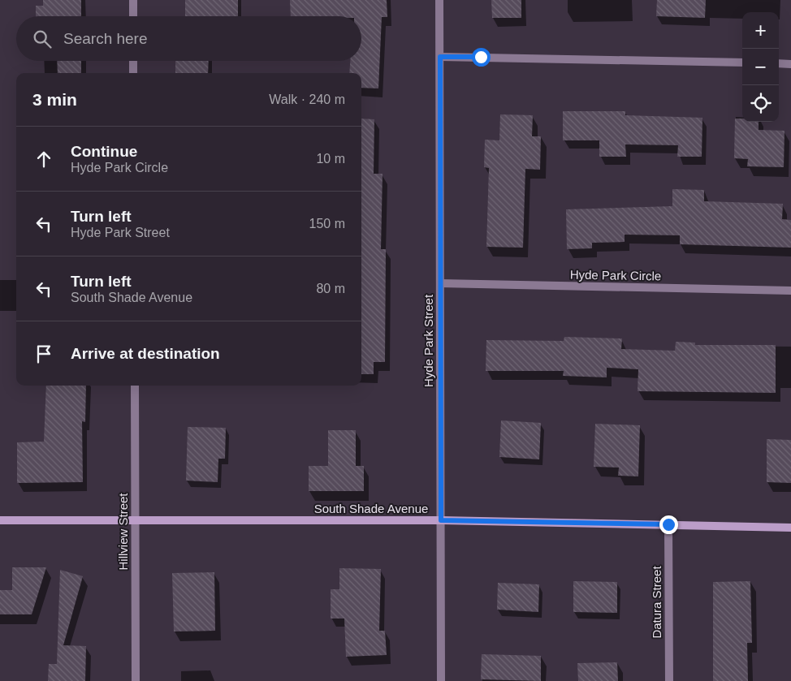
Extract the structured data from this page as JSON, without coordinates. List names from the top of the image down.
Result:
{
  "streets": {
    "street": [
      "Hyde Park Circle",
      "Hyde Park Street",
      "South Shade Avenue",
      "Hillview Street",
      "Datura Street"
    ]
  },
  "crossings": [
    ["Hyde Park Circle", "Hyde Park Street"],
    ["Hyde Park Street", "South Shade Avenue"],
    ["South Shade Avenue", "Hillview Street"],
    ["South Shade Avenue", "Datura Street"]
  ],
  "page": {
    "map_buttons": ["+", "−"],
    "search": "Search here",
    "heading": ["3 min", "Walk · 240 m"],
    "list": [
      ["Continue", "Hyde Park Circle", "10 m"],
      ["Turn left", "Hyde Park Street", "150 m"],
      ["Turn left", "South Shade Avenue", "80 m"],
      "Arrive at destination"
    ]
  }
}
